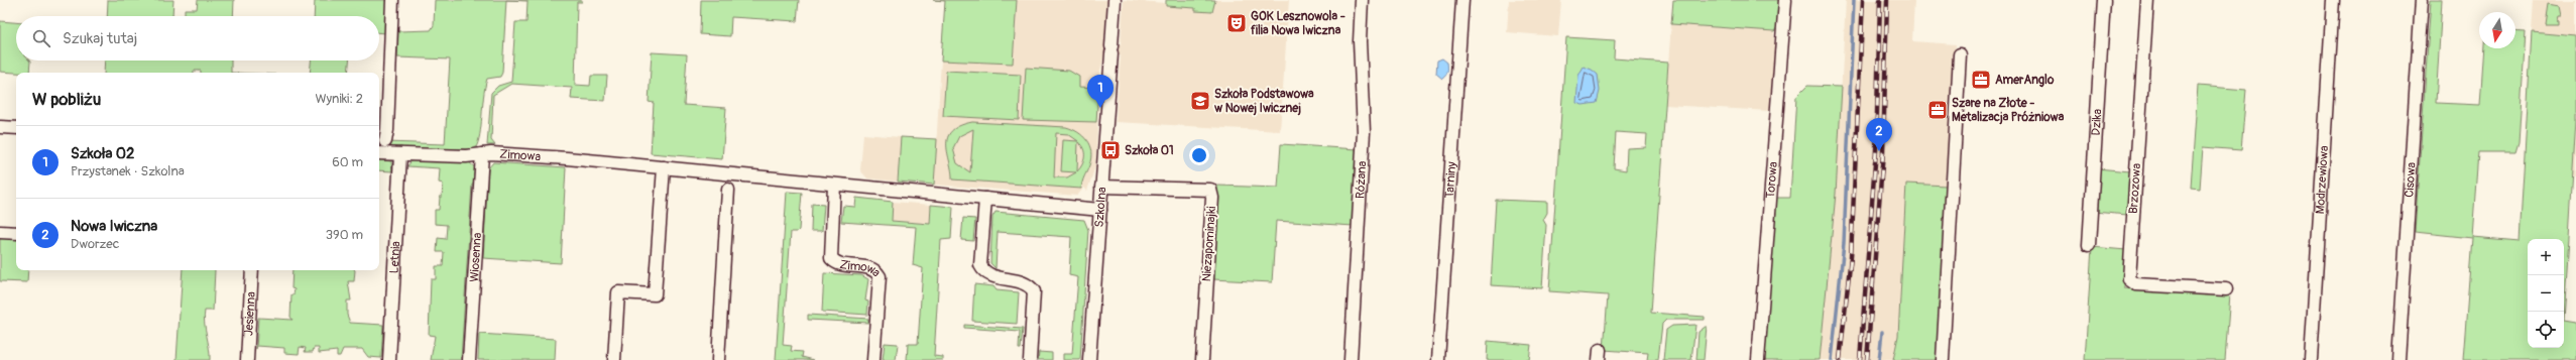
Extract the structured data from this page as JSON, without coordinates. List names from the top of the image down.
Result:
{
  "streets": {
    "street": [
      "Dzika",
      "Zimowa",
      "Torowa",
      "Cisowa",
      "Różana",
      "Tarniny",
      "Modrzewiowa",
      "Brzozowa",
      "Szkolna",
      "Niezapominajki",
      "Letnia",
      "Wiosenna",
      "Jesienna"
    ]
  },
  "crossings": [
    ["Zimowa", "Szkolna"],
    ["Zimowa", "Letnia"],
    ["Zimowa", "Wiosenna"],
    ["Szkolna", "Niezapominajki"]
  ],
  "places": {
    "theatre": ["GOK Lesznowola - filia Nowa Iwiczna"],
    "office": ["AmerAnglo", "Szare na Złote - Metalizacja Próżniowa"],
    "school or university": ["Szkoła Podstawowa w Nowej Iwicznej"],
    "bus stop": ["Szkoła 01"]
  },
  "north": "bottom",
  "page": {
    "search": "Szukaj tutaj",
    "heading": ["W pobliżu", "Wyniki: 2"],
    "pins": ["1", "2"],
    "list": [
      {
        "mark": "1",
        "name": "Szkoła 02",
        "note": "Przystanek · Szkolna",
        "value": "60 m"
      },
      {
        "mark": "2",
        "name": "Nowa Iwiczna",
        "note": "Dworzec",
        "value": "390 m"
      }
    ],
    "map_buttons": ["+", "−"]
  }
}
